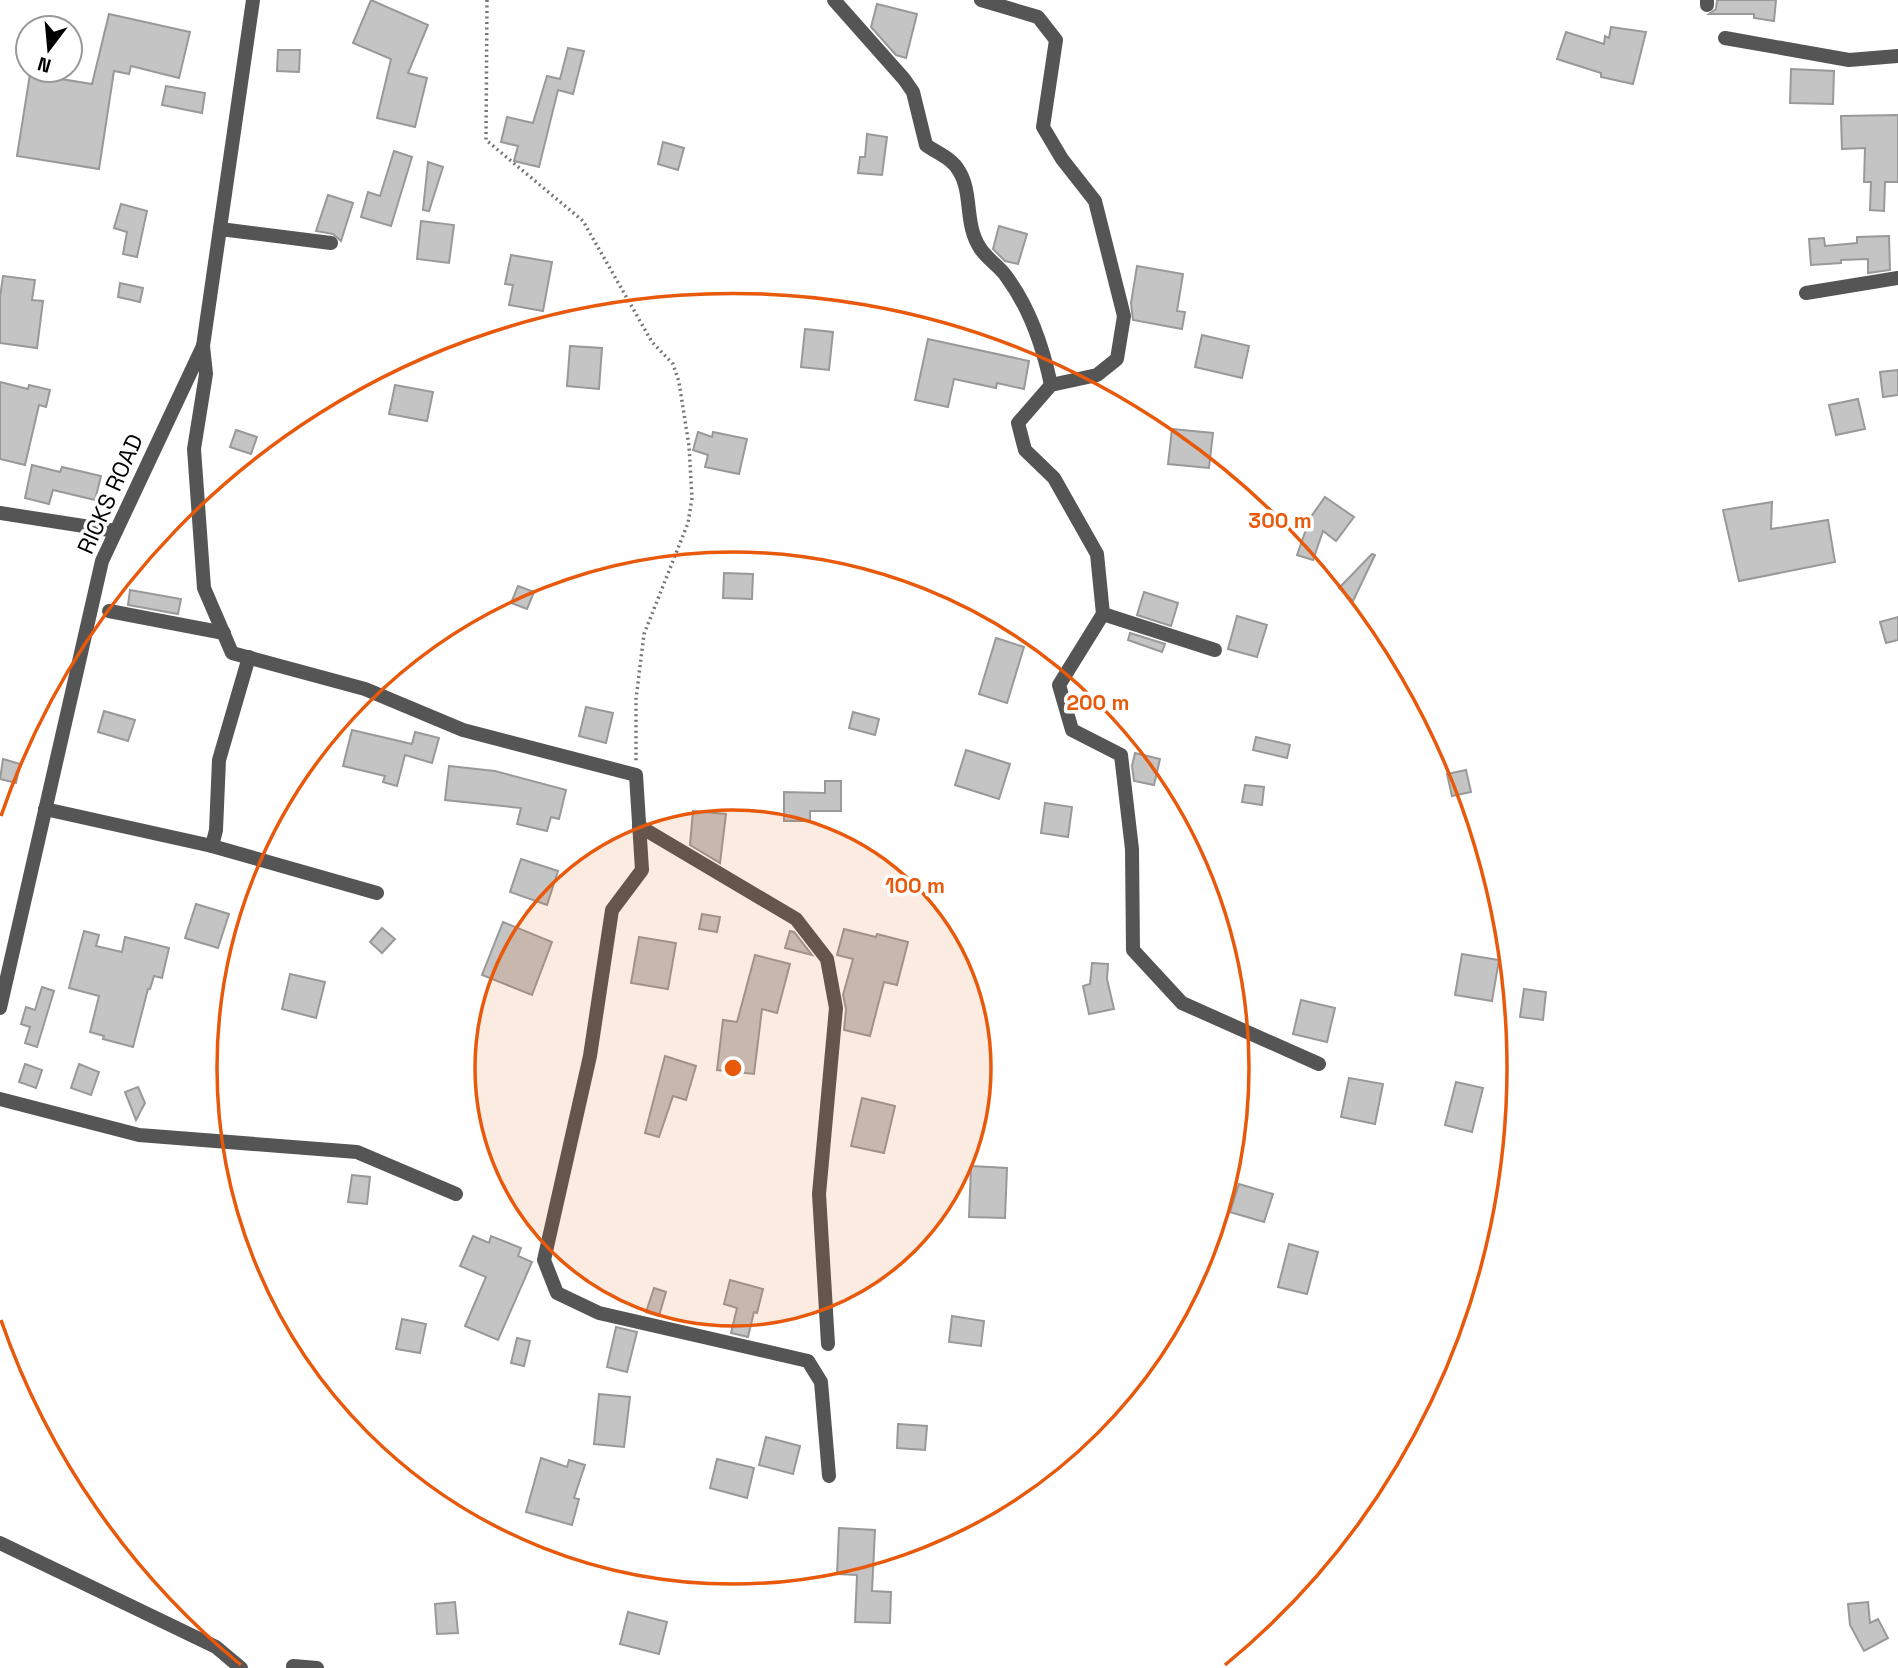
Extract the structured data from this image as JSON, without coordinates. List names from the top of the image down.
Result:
{
  "streets": {
    "street": ["RICKS ROAD"]
  },
  "north": "bottom",
  "rings": ["300 m", "200 m", "100 m"]
}
